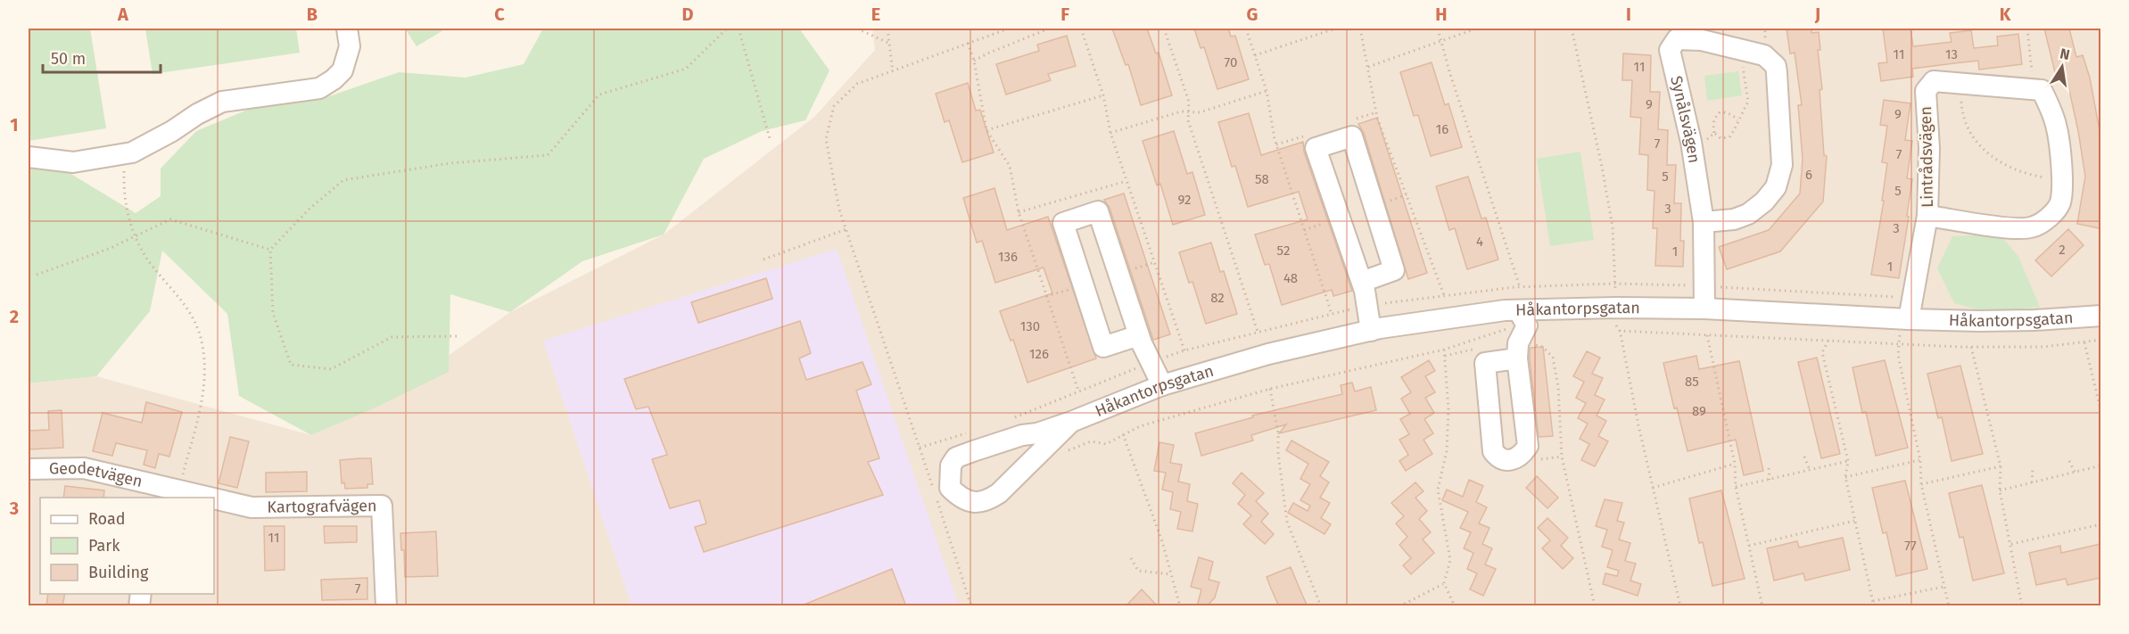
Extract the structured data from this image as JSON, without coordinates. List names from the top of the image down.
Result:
{
  "streets": {
    "street": [
      "Synålsvägen",
      "Lintrådsvägen",
      "Håkantorpsgatan",
      "Geodetvägen",
      "Kartografvägen"
    ]
  },
  "crossings": [
    ["Synålsvägen", "Håkantorpsgatan"],
    ["Lintrådsvägen", "Håkantorpsgatan"],
    ["Geodetvägen", "Kartografvägen"]
  ],
  "house_numbers": [
    "11",
    "13",
    "70",
    "11",
    "9",
    "9",
    "16",
    "7",
    "7",
    "6",
    "5",
    "58",
    "5",
    "92",
    "3",
    "3",
    "4",
    "2",
    "52",
    "1",
    "136",
    "1",
    "48",
    "82",
    "130",
    "126",
    "85",
    "89",
    "11",
    "77",
    "7"
  ],
  "legend": ["Road", "Park", "Building"],
  "scale_bar": "50 m",
  "north": "top",
  "grid": {
    "columns": [
      "A",
      "B",
      "C",
      "D",
      "E",
      "F",
      "G",
      "H",
      "I",
      "J",
      "K"
    ],
    "rows": ["1", "2", "3"]
  }
}
